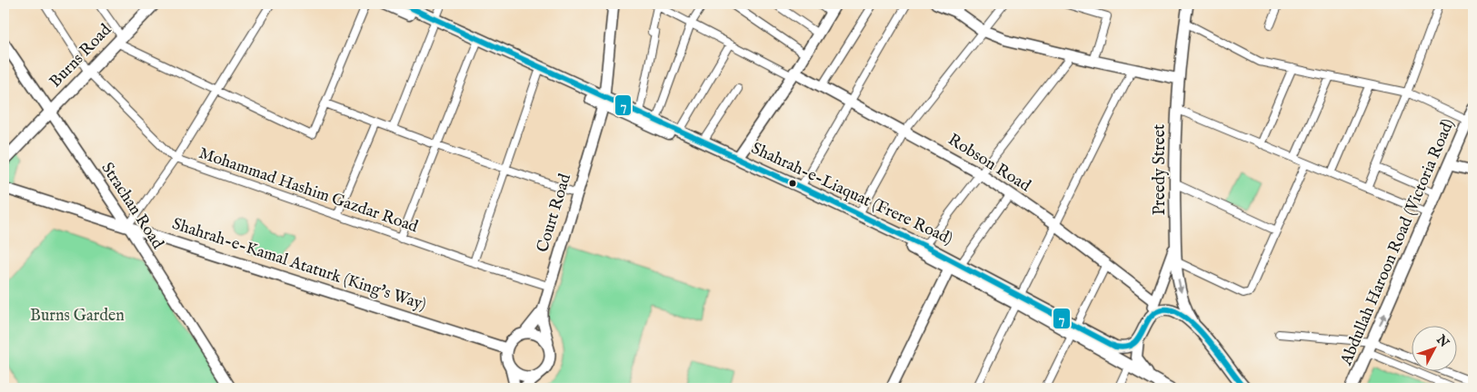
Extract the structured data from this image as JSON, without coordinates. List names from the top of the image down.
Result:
{
  "streets": {
    "main road": ["Burns Road", "Shahrah-e-Liaquat (Frere Road)", "Abdullah Haroon Road (Victoria Road)"],
    "street": [
      "Robson Road",
      "Preedy Street",
      "Mohammad Hashim Gazdar Road",
      "Strachan Road",
      "Court Road",
      "Shahrah-e-Kamal Ataturk (King's Way)"
    ]
  },
  "crossings": [
    ["Burns Road", "Mohammad Hashim Gazdar Road"],
    ["Burns Road", "Strachan Road"],
    ["Mohammad Hashim Gazdar Road", "Court Road"],
    ["Shahrah-e-Liaquat (Frere Road)", "Court Road"],
    ["Strachan Road", "Shahrah-e-Kamal Ataturk (King's Way)"],
    ["Court Road", "Shahrah-e-Kamal Ataturk (King's Way)"]
  ],
  "one_way": ["Abdullah Haroon Road (Victoria Road)"],
  "parks": ["Burns Garden"],
  "lines": ["transit line 7"],
  "north": "top right"
}
